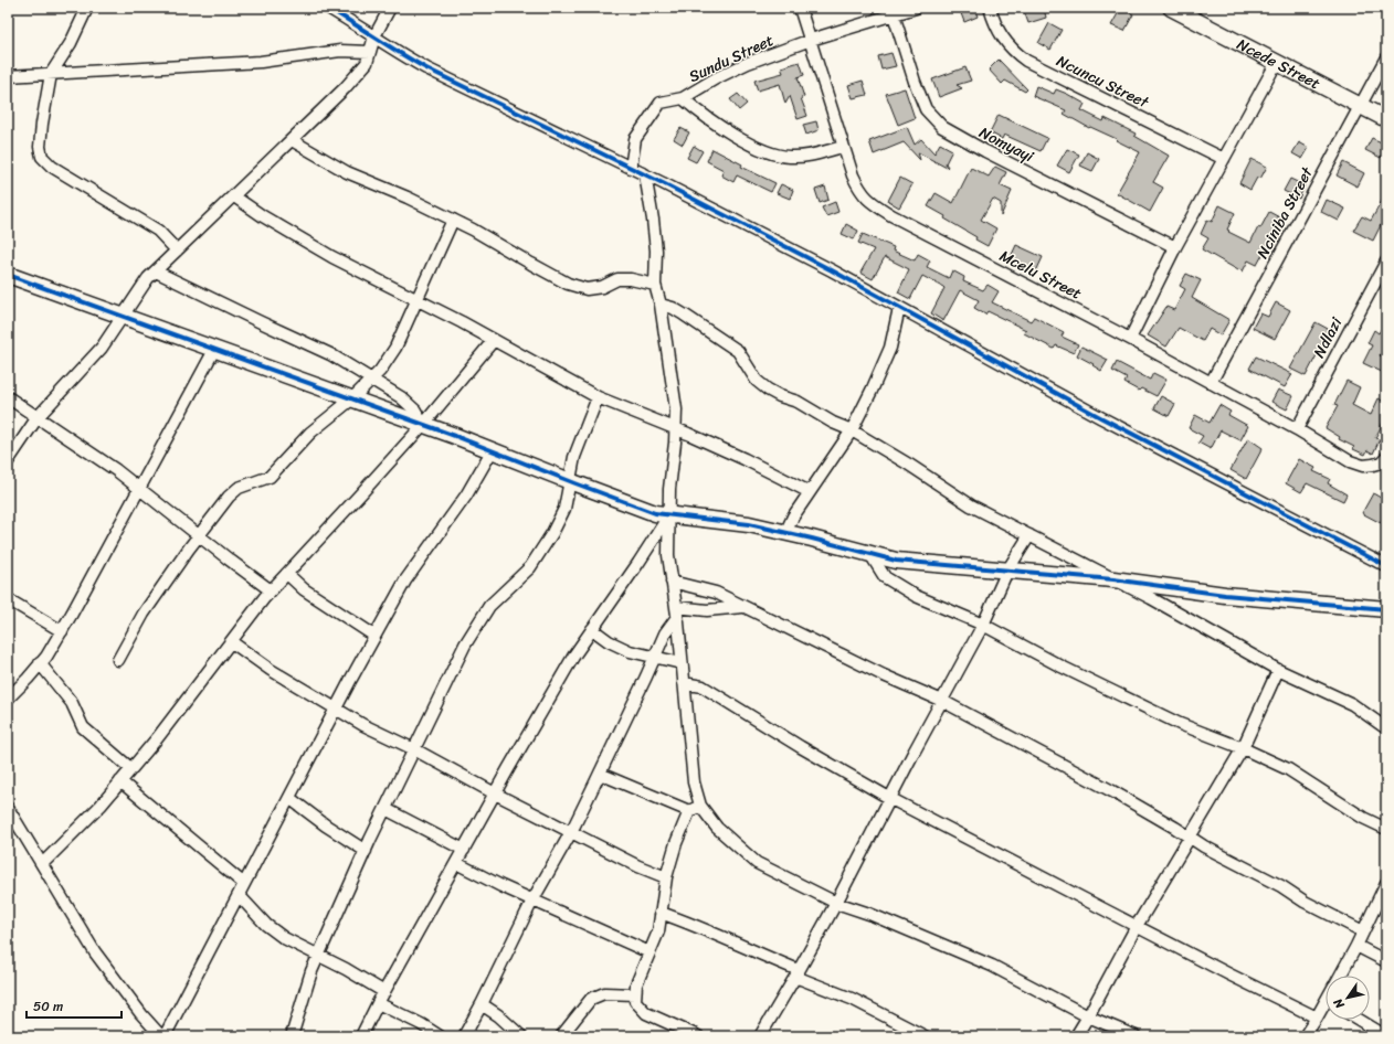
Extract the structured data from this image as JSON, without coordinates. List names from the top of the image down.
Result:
{
  "streets": {
    "street": [
      "Sundu Street",
      "Ncede Street",
      "Ncuncu Street",
      "Nomyayi",
      "Nciniba Street",
      "Mcelu Street",
      "Ndlazi"
    ]
  },
  "crossings": [
    ["Sundu Street", "Nomyayi"],
    ["Sundu Street", "Mcelu Street"],
    ["Ncede Street", "Nciniba Street"],
    ["Nciniba Street", "Mcelu Street"],
    ["Mcelu Street", "Ndlazi"]
  ],
  "scale_bar": "50 m",
  "north": "bottom left"
}
